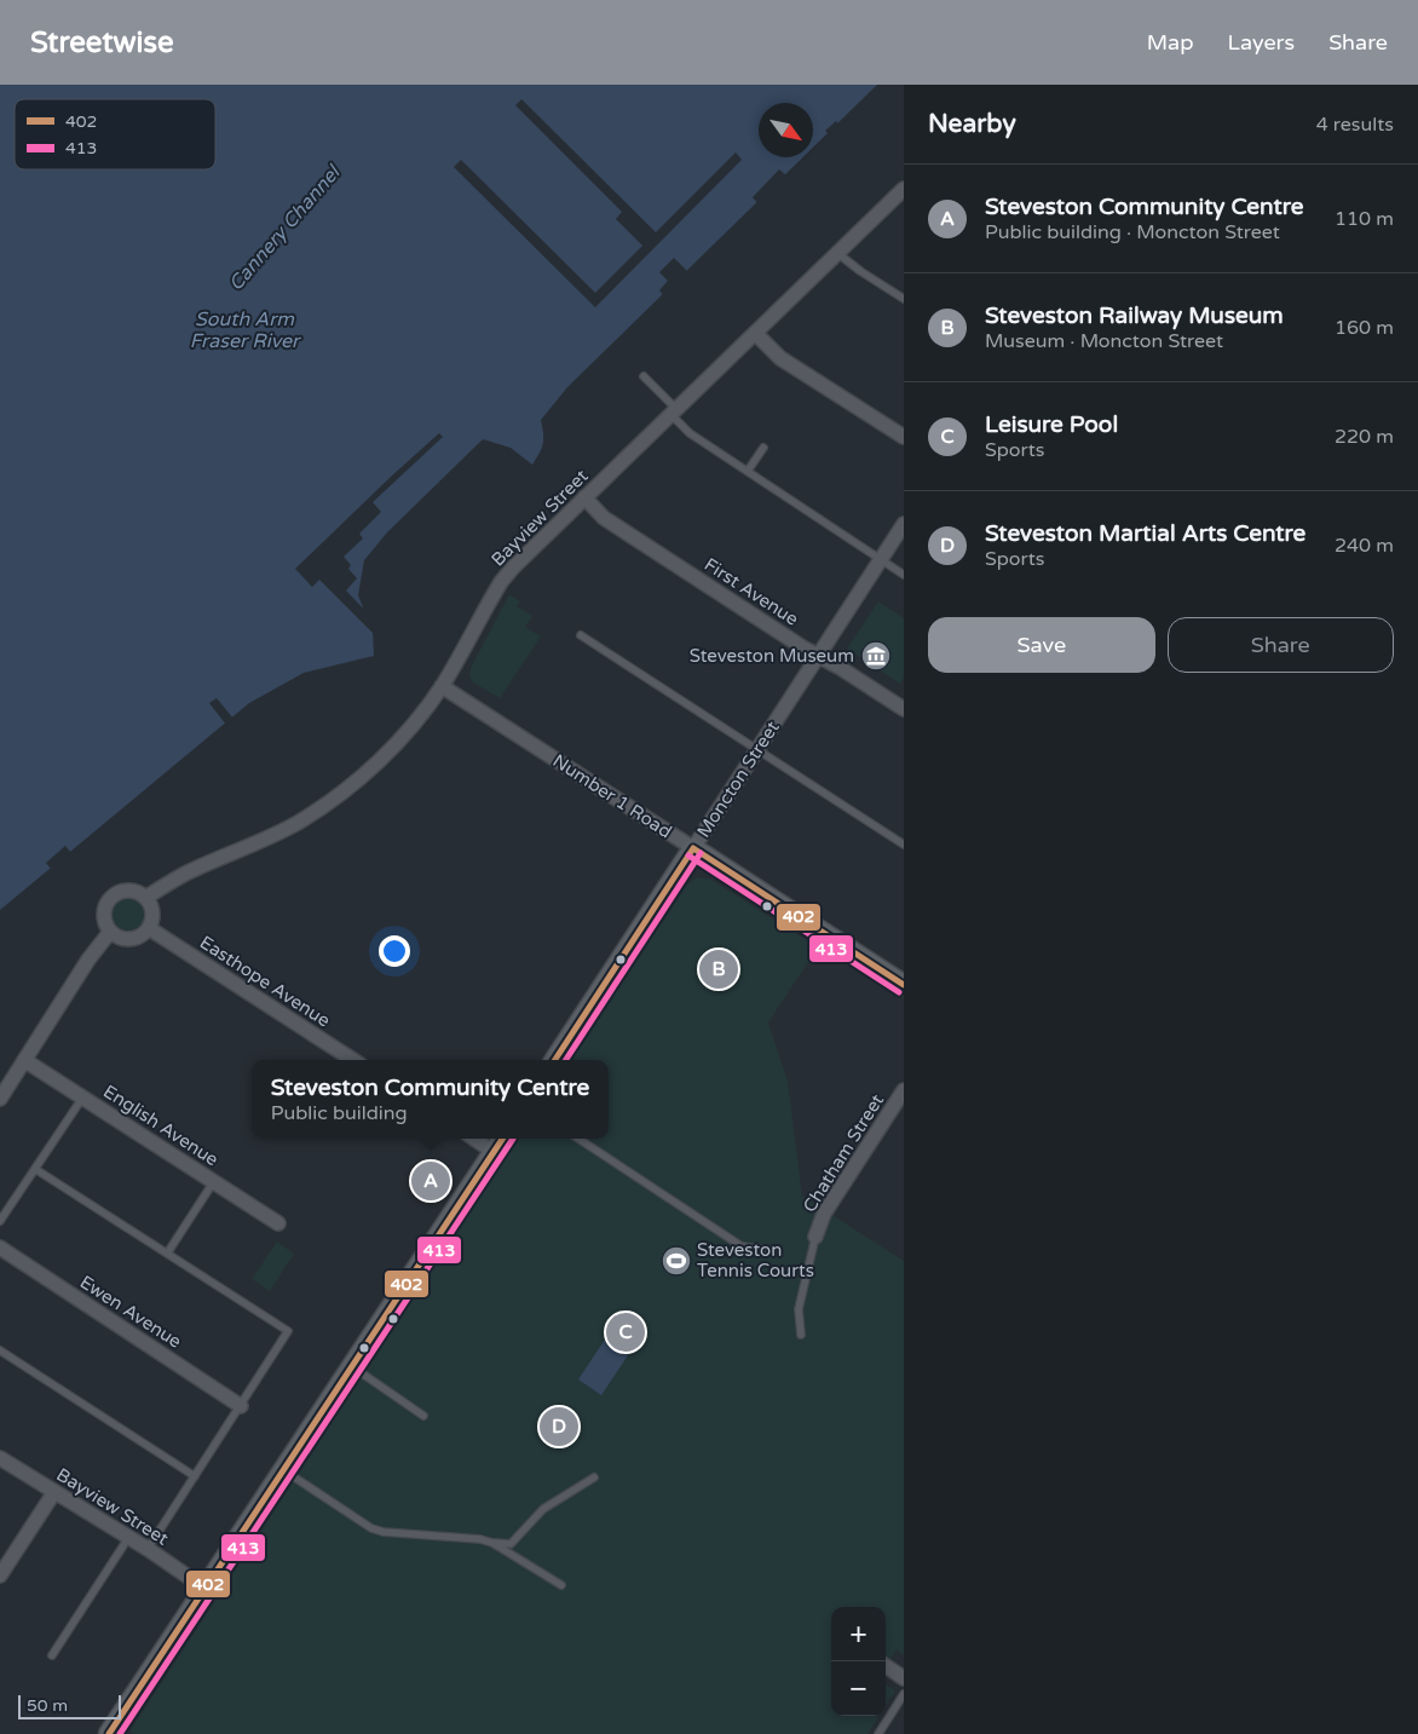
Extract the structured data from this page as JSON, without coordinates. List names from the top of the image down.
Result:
{
  "streets": {
    "street": [
      "Bayview Street",
      "First Avenue",
      "Moncton Street",
      "Number 1 Road",
      "Easthope Avenue",
      "English Avenue",
      "Chatham Street",
      "Ewen Avenue"
    ]
  },
  "crossings": [
    ["Bayview Street", "First Avenue"],
    ["Bayview Street", "Number 1 Road"],
    ["Bayview Street", "Easthope Avenue"],
    ["First Avenue", "Moncton Street"],
    ["Moncton Street", "Number 1 Road"]
  ],
  "water": ["Cannery Channel", "South Arm Fraser River"],
  "places": {
    "museum": ["Steveston Museum"],
    "sports": ["Steveston Tennis Courts"]
  },
  "lines": ["transit line 402", "transit line 413"],
  "legend": ["402", "413"],
  "scale_bar": "50 m",
  "north": "bottom right",
  "page": {
    "header": "Streetwise",
    "nav": ["Map", "Layers", "Share"],
    "heading": ["Nearby", "4 results"],
    "list": [
      {
        "mark": "A",
        "name": "Steveston Community Centre",
        "note": "Public building · Moncton Street",
        "value": "110 m"
      },
      {
        "mark": "B",
        "name": "Steveston Railway Museum",
        "note": "Museum · Moncton Street",
        "value": "160 m"
      },
      {
        "mark": "C",
        "name": "Leisure Pool",
        "note": "Sports",
        "value": "220 m"
      },
      {
        "mark": "D",
        "name": "Steveston Martial Arts Centre",
        "note": "Sports",
        "value": "240 m"
      }
    ],
    "buttons": ["Save", "Share"],
    "pins": [
      "B",
      "A",
      "C",
      "D"
    ],
    "popup": ["Steveston Community Centre", "Public building"],
    "map_buttons": ["+", "−"],
    "scale": "50 m"
  }
}
